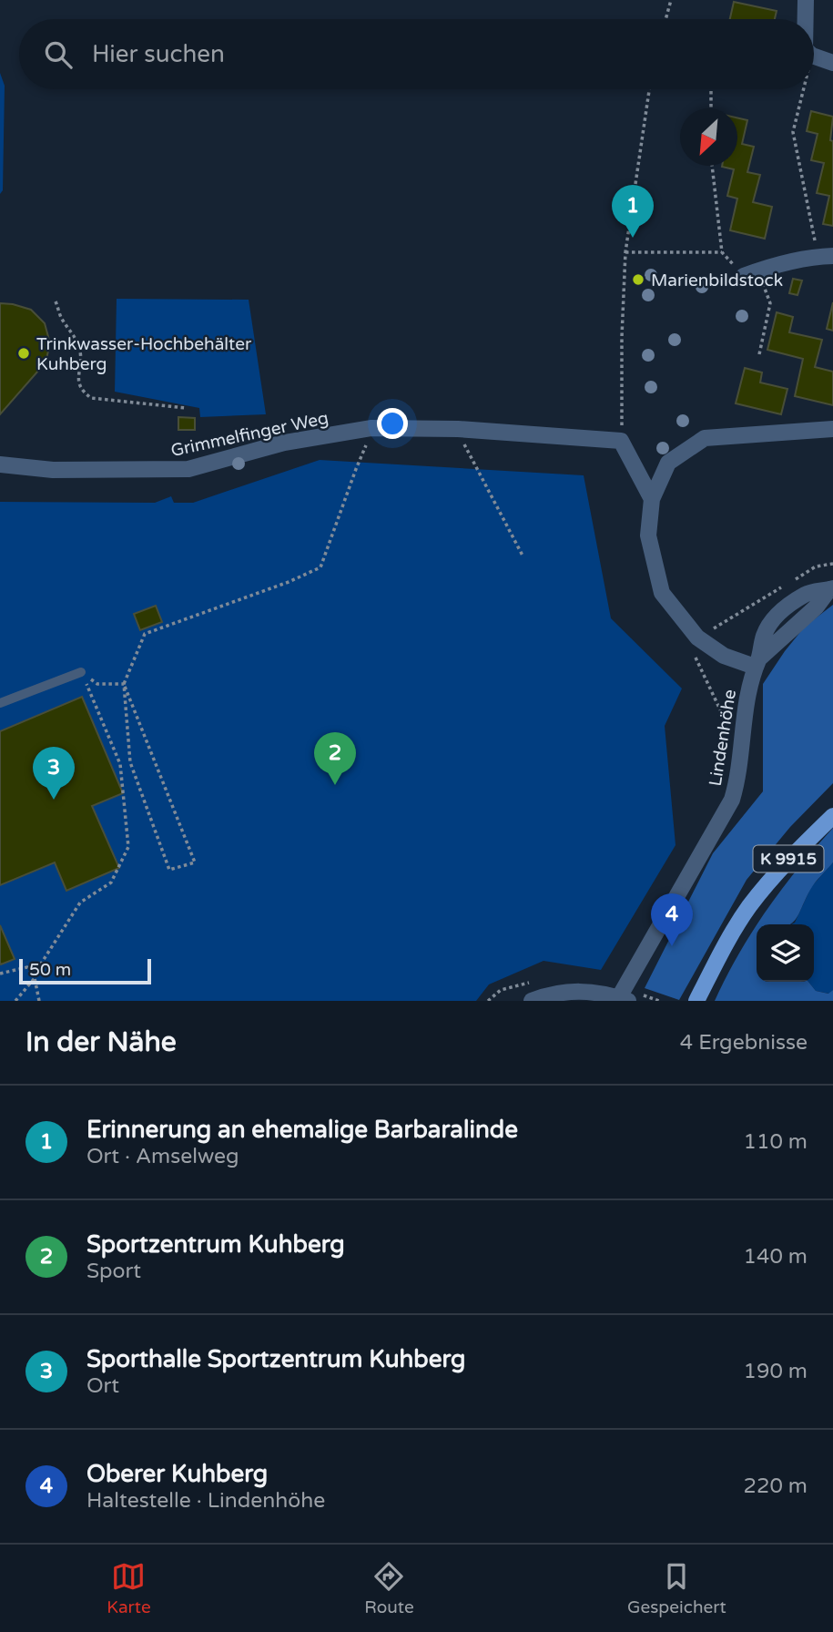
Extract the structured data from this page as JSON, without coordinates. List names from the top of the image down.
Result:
{
  "streets": {
    "main road": ["K 9915"],
    "street": ["Grimmelfinger Weg", "Lindenhöhe"]
  },
  "places": ["Marienbildstock", "Trinkwasser-Hochbehälter Kuhberg"],
  "scale_bar": "50 m",
  "north": "bottom left",
  "page": {
    "search": "Hier suchen",
    "pins": [
      "1",
      "2",
      "3",
      "4"
    ],
    "scale": "50 m",
    "heading": ["In der Nähe", "4 Ergebnisse"],
    "list": [
      {
        "mark": "1",
        "name": "Erinnerung an ehemalige Barbaralinde",
        "note": "Ort · Amselweg",
        "value": "110 m"
      },
      {
        "mark": "2",
        "name": "Sportzentrum Kuhberg",
        "note": "Sport",
        "value": "140 m"
      },
      {
        "mark": "3",
        "name": "Sporthalle Sportzentrum Kuhberg",
        "note": "Ort",
        "value": "190 m"
      },
      {
        "mark": "4",
        "name": "Oberer Kuhberg",
        "note": "Haltestelle · Lindenhöhe",
        "value": "220 m"
      }
    ],
    "nav": ["Karte", "Route", "Gespeichert"]
  }
}
